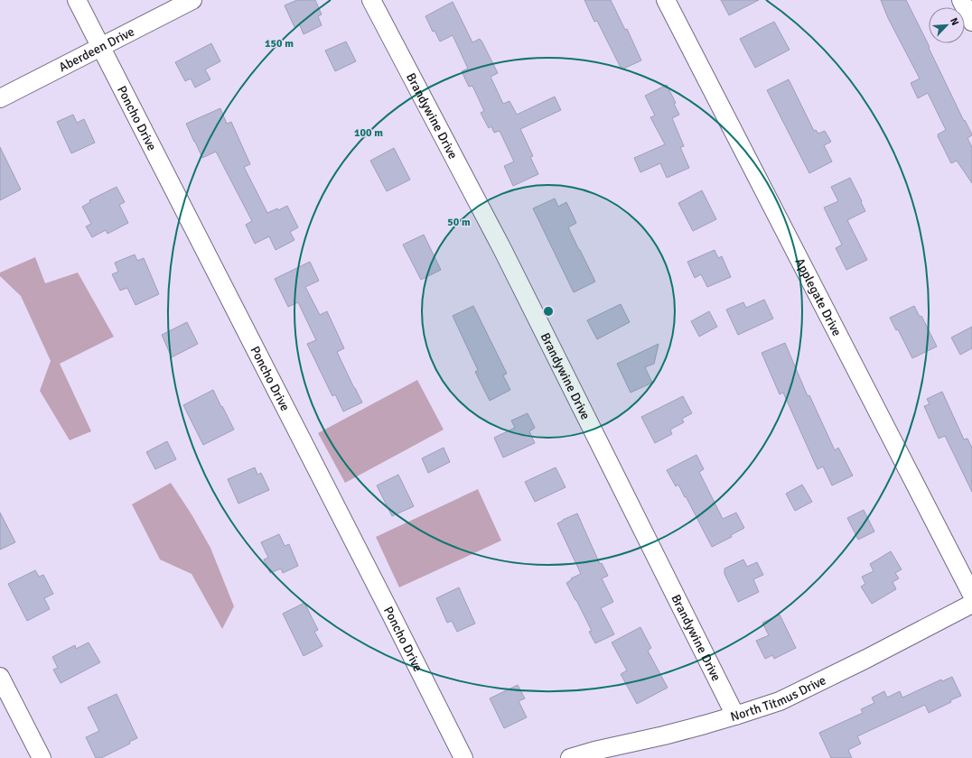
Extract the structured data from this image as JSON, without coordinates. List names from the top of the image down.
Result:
{
  "streets": {
    "street": [
      "Aberdeen Drive",
      "Brandywine Drive",
      "Poncho Drive",
      "Applegate Drive",
      "North Titmus Drive"
    ]
  },
  "crossings": [
    ["Aberdeen Drive", "Poncho Drive"],
    ["Brandywine Drive", "North Titmus Drive"]
  ],
  "north": "top right",
  "rings": ["150 m", "100 m", "50 m"]
}
